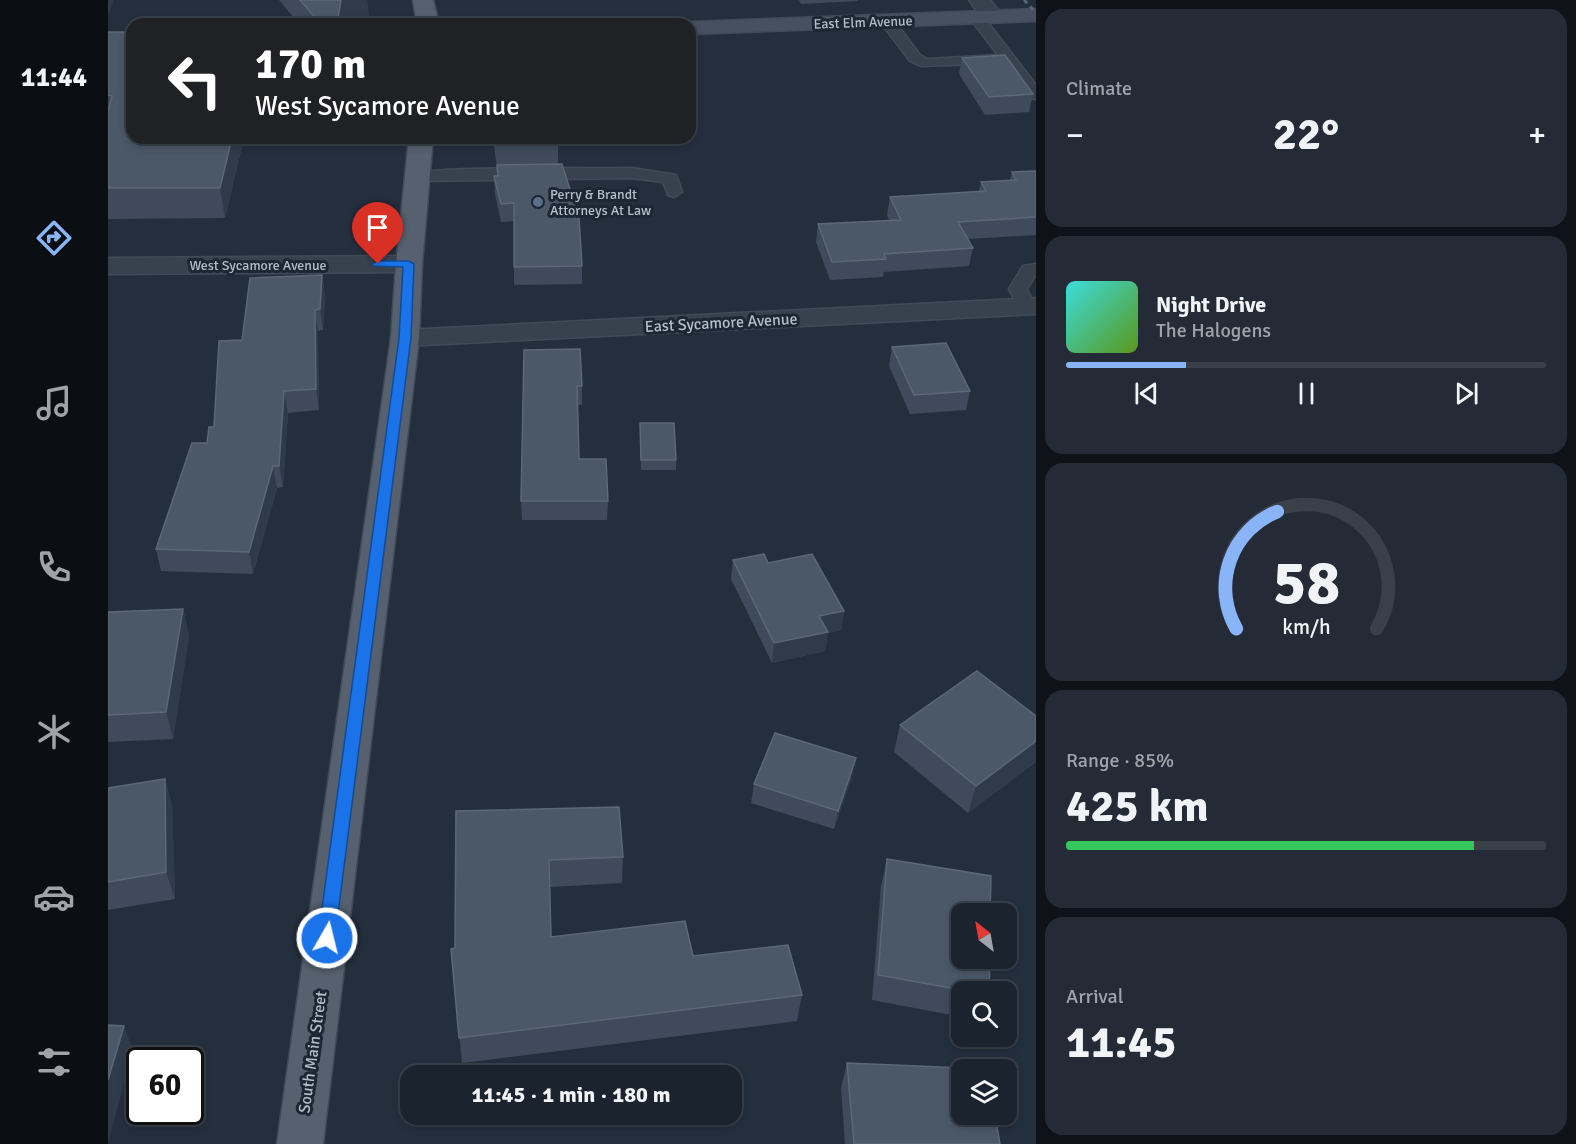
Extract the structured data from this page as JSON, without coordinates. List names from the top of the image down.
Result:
{
  "streets": {
    "main road": ["South Main Street"],
    "street": ["East Elm Avenue", "West Sycamore Avenue", "East Sycamore Avenue"]
  },
  "crossings": [
    ["West Sycamore Avenue", "South Main Street"],
    ["East Sycamore Avenue", "South Main Street"]
  ],
  "places": ["Perry & Brandt Attorneys At Law"],
  "north": "top left",
  "page": {
    "tabs": "11:44",
    "tile": [
      "Climate",
      ["Range · 85%", "425 km"],
      ["Arrival", "11:45"]
    ],
    "turn": ["170 m", "West Sycamore Avenue"],
    "heat": ["−", "22°", "+"],
    "song": ["Night Drive", "The Halogens"],
    "limit": "60",
    "trip": "11:45 · 1 min · 180 m",
    "gauge": ["58", "km/h"]
  }
}
